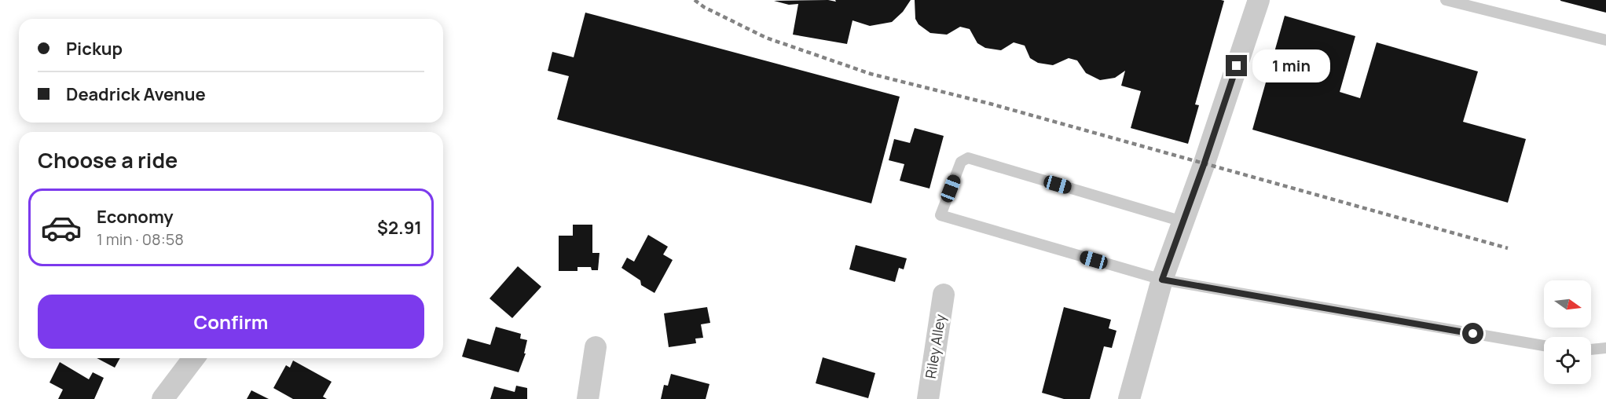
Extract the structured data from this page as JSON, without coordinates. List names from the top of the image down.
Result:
{
  "streets": {
    "street": ["Riley Alley"]
  },
  "north": "right",
  "page": {
    "banner": ["Pickup", "Deadrick Avenue"],
    "bubble": "1 min",
    "heading": "Choose a ride",
    "list": [
      {
        "name": "Economy",
        "note": "1 min · 08:58",
        "value": "$2.91"
      }
    ],
    "buttons": "Confirm"
  }
}
